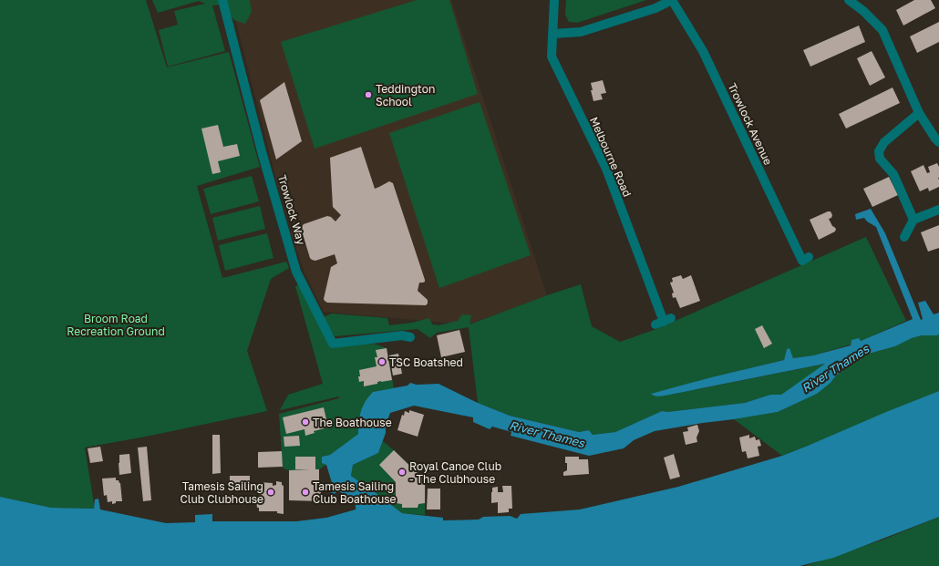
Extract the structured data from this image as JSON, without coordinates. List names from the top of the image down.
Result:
{
  "streets": {
    "street": ["Trowlock Avenue", "Melbourne Road", "Trowlock Way"]
  },
  "water": ["River Thames"],
  "parks": ["Broom Road Recreation Ground"],
  "places": [
    "Teddington School",
    "TSC Boatshed",
    "The Boathouse",
    "Royal Canoe Club - The Clubhouse",
    "Tamesis Sailing Club Clubhouse",
    "Tamesis Sailing Club Boathouse"
  ]
}
